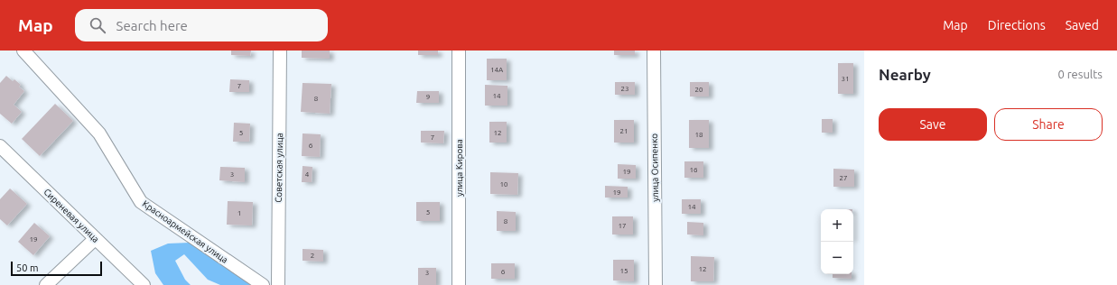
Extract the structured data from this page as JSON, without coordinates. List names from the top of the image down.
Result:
{
  "streets": {
    "street": [
      "Советская улица",
      "улица Кирова",
      "улица Осипенко",
      "Сиреневая улица",
      "Красноармейская улица"
    ]
  },
  "house_numbers": [
    "14А",
    "31",
    "7",
    "23",
    "20",
    "14",
    "9",
    "8",
    "21",
    "5",
    "12",
    "18",
    "7",
    "6",
    "16",
    "19",
    "3",
    "4",
    "27",
    "10",
    "19",
    "14",
    "5",
    "1",
    "8",
    "17",
    "19",
    "2",
    "12",
    "15",
    "6",
    "3"
  ],
  "scale_bar": "50 m",
  "page": {
    "header": "Map",
    "search": "Search here",
    "nav": ["Map", "Directions", "Saved"],
    "heading": ["Nearby", "0 results"],
    "buttons": ["Save", "Share"],
    "map_buttons": ["+", "−"],
    "scale": "50 m"
  }
}
